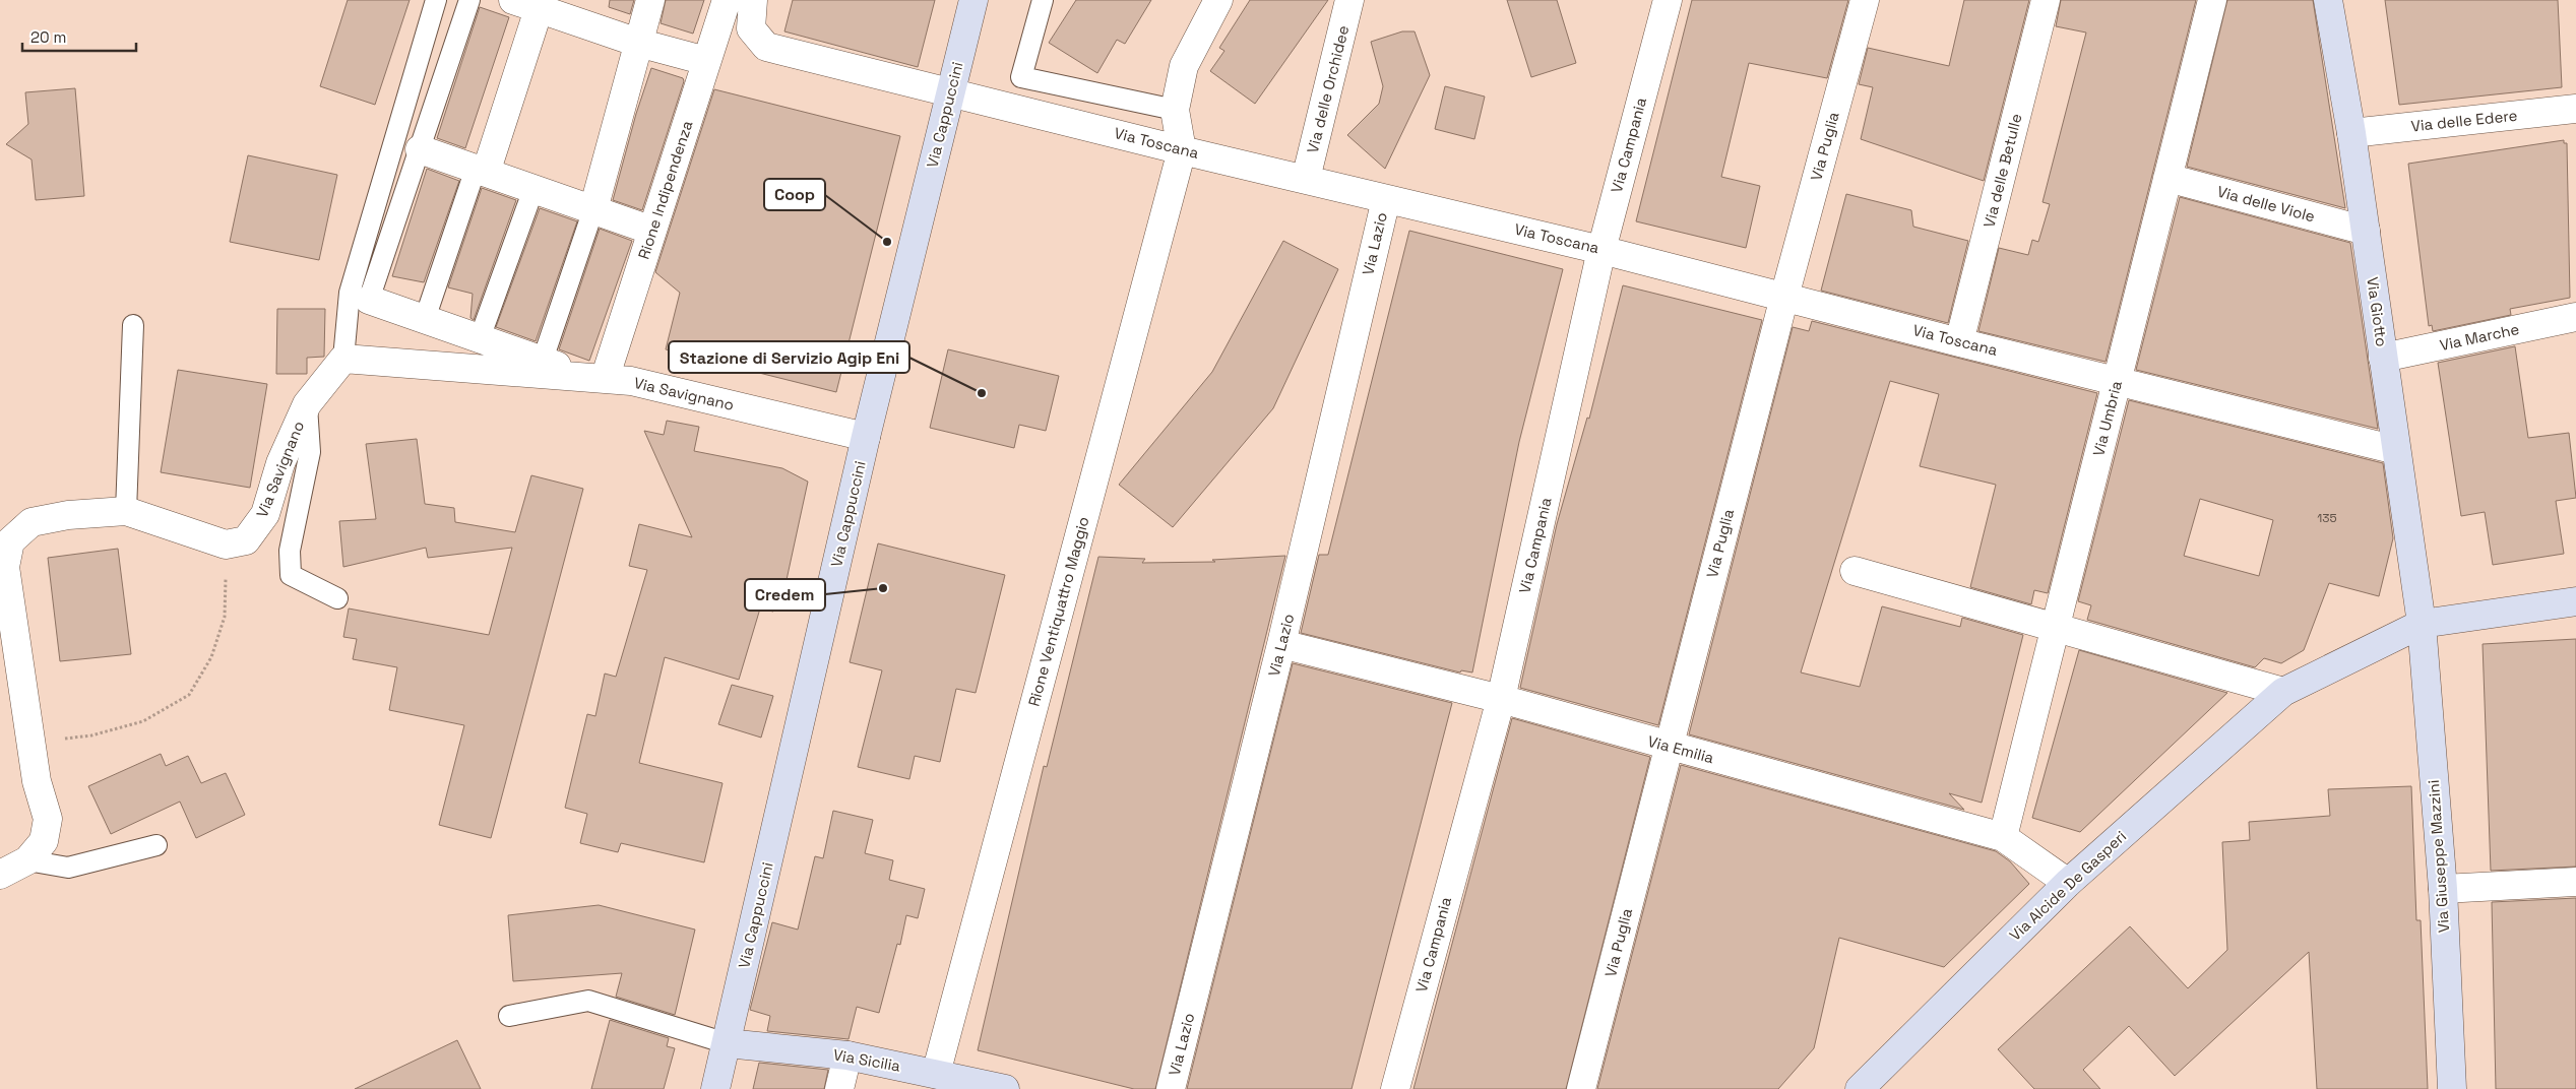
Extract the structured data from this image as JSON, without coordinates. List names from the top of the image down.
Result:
{
  "streets": {
    "street": [
      "Via delle Orchidee",
      "Via Cappuccini",
      "Via delle Edere",
      "Via Toscana",
      "Via Campania",
      "Via Puglia",
      "Via delle Betulle",
      "Rione Indipendenza",
      "Via delle Viole",
      "Via Lazio",
      "Via Giotto",
      "Via Marche",
      "Via Savignano",
      "Via Umbria",
      "Rione Ventiquattro Maggio",
      "Via Emilia",
      "Via Giuseppe Mazzini",
      "Via Alcide De Gasperi",
      "Via Sicilia"
    ]
  },
  "crossings": [
    ["Via delle Orchidee", "Via Toscana"],
    ["Via Cappuccini", "Via Toscana"],
    ["Via Cappuccini", "Via Savignano"],
    ["Via Cappuccini", "Via Sicilia"],
    ["Via delle Edere", "Via Giotto"],
    ["Via Toscana", "Via Campania"],
    ["Via Toscana", "Via Puglia"],
    ["Via Toscana", "Via delle Betulle"],
    ["Via Toscana", "Via Lazio"],
    ["Via Toscana", "Via Giotto"],
    ["Via Toscana", "Via Umbria"],
    ["Via Toscana", "Rione Ventiquattro Maggio"],
    ["Via Campania", "Via Emilia"],
    ["Via Puglia", "Via Emilia"],
    ["Rione Indipendenza", "Via Savignano"],
    ["Via delle Viole", "Via Giotto"],
    ["Via delle Viole", "Via Umbria"],
    ["Via Lazio", "Via Emilia"],
    ["Via Giotto", "Via Marche"],
    ["Via Giotto", "Via Giuseppe Mazzini"],
    ["Via Giotto", "Via Alcide De Gasperi"],
    ["Via Umbria", "Via Emilia"],
    ["Rione Ventiquattro Maggio", "Via Sicilia"],
    ["Via Emilia", "Via Alcide De Gasperi"],
    ["Via Giuseppe Mazzini", "Via Alcide De Gasperi"]
  ],
  "places": ["Coop", "Stazione di Servizio Agip Eni", "Credem"],
  "house_numbers": ["135"],
  "scale_bar": "20 m"
}
